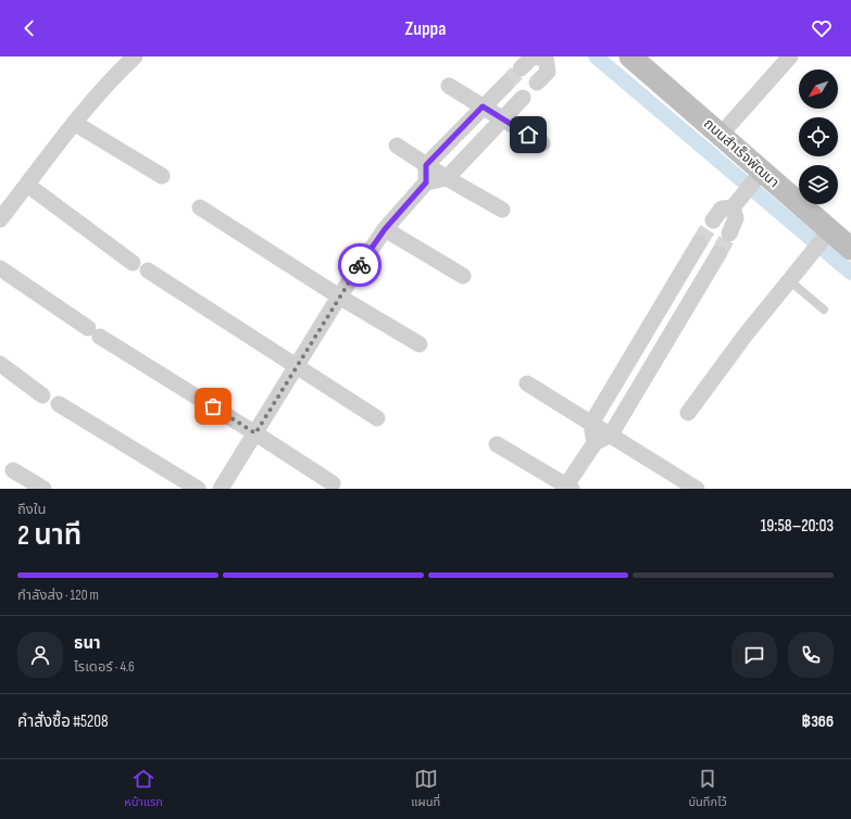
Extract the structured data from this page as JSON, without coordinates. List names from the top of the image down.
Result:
{
  "streets": {
    "street": ["ถนนสำเร็จพัฒนา"]
  },
  "north": "bottom left",
  "page": {
    "header": "Zuppa",
    "heading": ["2 นาที", "ถึงใน", "19:58–20:03"],
    "panel": [
      "ธนา",
      "ไรเดอร์ · 4.6",
      "คำสั่งซื้อ #5208",
      "฿366"
    ],
    "bar": "กำลังส่ง · 120 m",
    "tabs": ["หน้าแรก", "แผนที่", "บันทึกไว้"]
  }
}
